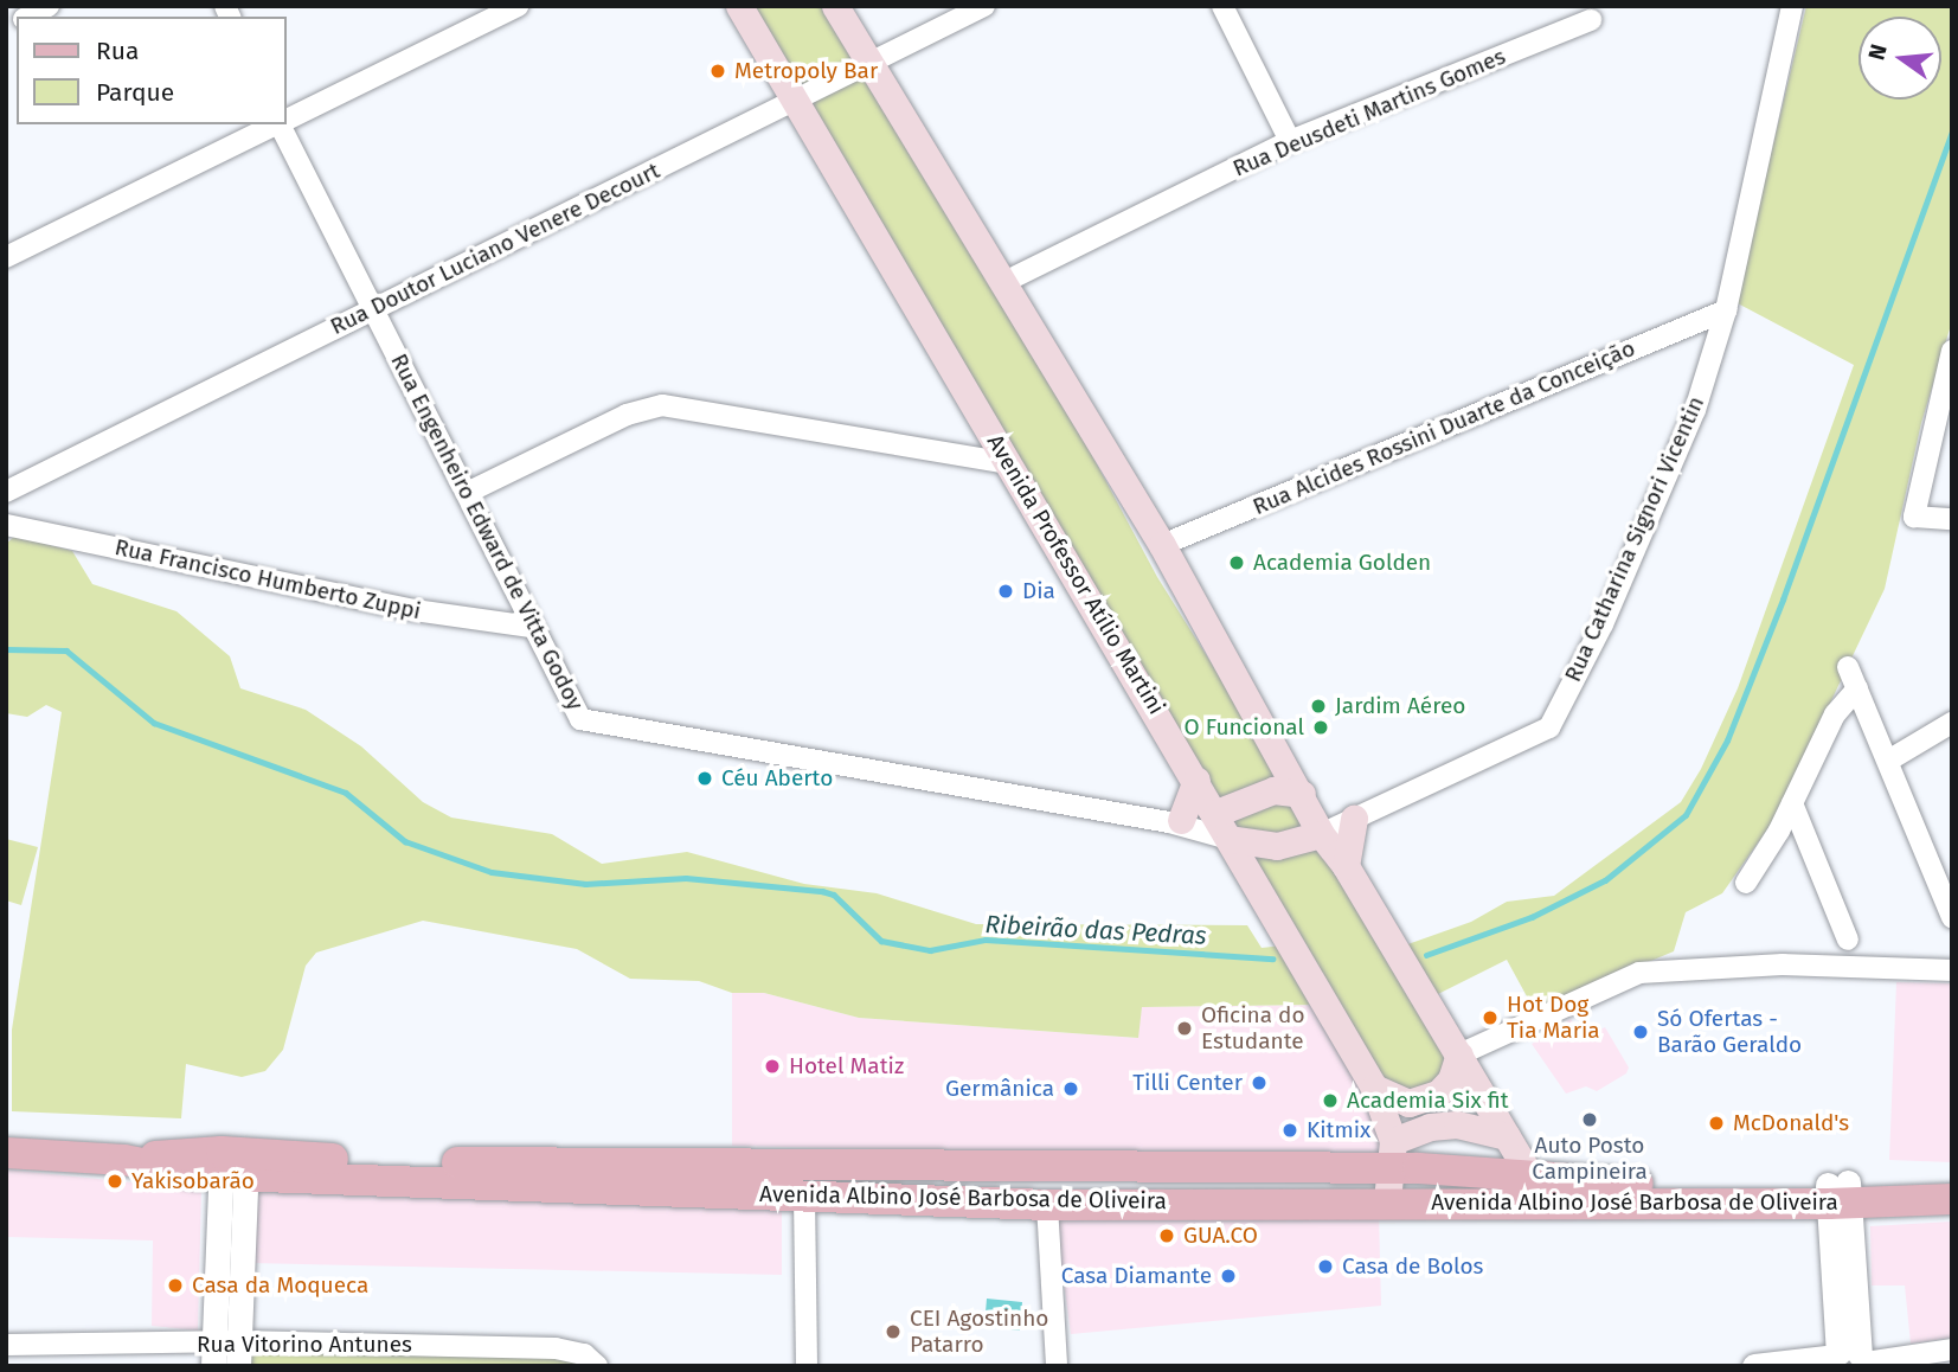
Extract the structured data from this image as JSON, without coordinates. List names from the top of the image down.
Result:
{
  "streets": {
    "main road": ["Avenida Professor Atílio Martini", "Avenida Albino José Barbosa de Oliveira"],
    "street": [
      "Rua Deusdeti Martins Gomes",
      "Rua Doutor Luciano Venere Decourt",
      "Rua Alcides Rossini Duarte da Conceição",
      "Rua Engenheiro Edward de Vitta Godoy",
      "Rua Catharina Signori Vicentin",
      "Rua Francisco Humberto Zuppi",
      "Rua Vitorino Antunes"
    ]
  },
  "crossings": [
    ["Rua Doutor Luciano Venere Decourt", "Rua Engenheiro Edward de Vitta Godoy"],
    ["Rua Doutor Luciano Venere Decourt", "Avenida Professor Atílio Martini"],
    ["Rua Alcides Rossini Duarte da Conceição", "Rua Catharina Signori Vicentin"],
    ["Rua Engenheiro Edward de Vitta Godoy", "Avenida Professor Atílio Martini"],
    ["Rua Engenheiro Edward de Vitta Godoy", "Rua Francisco Humberto Zuppi"],
    ["Avenida Professor Atílio Martini", "Avenida Albino José Barbosa de Oliveira"]
  ],
  "water": ["Ribeirão das Pedras"],
  "places": [
    "Metropoly Bar",
    "Academia Golden",
    "Dia",
    "Jardim Aéreo",
    "O Funcional",
    "Céu Aberto",
    "Hot Dog Tia Maria",
    "Oficina do Estudante",
    "Só Ofertas - Barão Geraldo",
    "Hotel Matiz",
    "Tilli Center",
    "Germânica",
    "Academia Six fit",
    "Auto Posto Campineira",
    "McDonald's",
    "Kitmix",
    "Yakisobarão",
    "GUA.CO",
    "Casa de Bolos",
    "Casa Diamante",
    "Casa da Moqueca",
    "CEI Agostinho Patarro"
  ],
  "legend": ["Rua", "Parque"],
  "north": "left"
}
